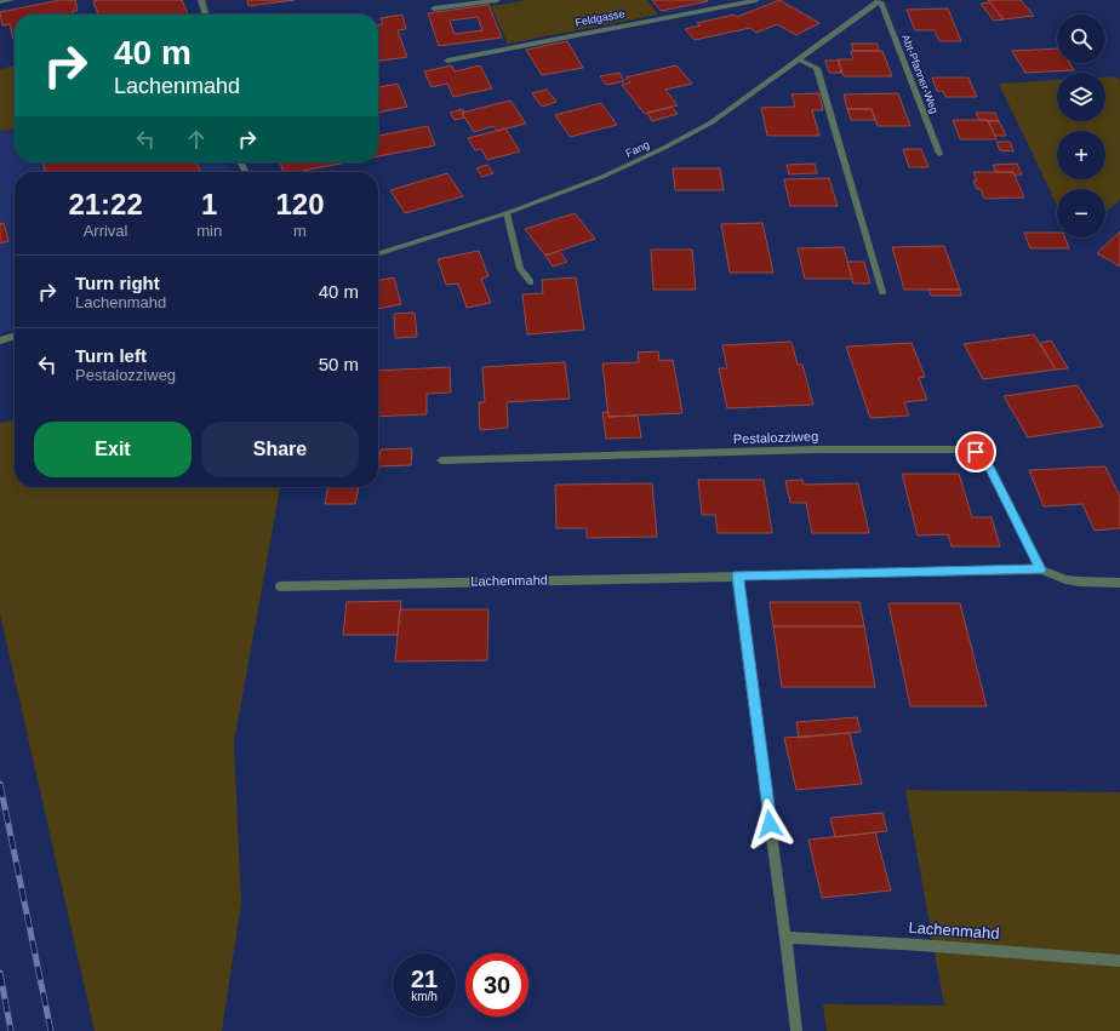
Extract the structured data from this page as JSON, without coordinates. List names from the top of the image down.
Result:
{
  "streets": {
    "street": [
      "Feldgasse",
      "Abt-Pfanner-Weg",
      "Fang",
      "Pestalozziweg",
      "Lachenmahd"
    ]
  },
  "crossings": [
    ["Abt-Pfanner-Weg", "Fang"],
    ["Pestalozziweg", "Lachenmahd"]
  ],
  "page": {
    "map_buttons": ["+", "−"],
    "turn": ["40 m", "Lachenmahd"],
    "eta": [
      "21:22",
      "Arrival",
      "1",
      "min",
      "120",
      "m"
    ],
    "list": [
      {
        "name": "Turn right",
        "note": "Lachenmahd",
        "value": "40 m"
      },
      {
        "name": "Turn left",
        "note": "Pestalozziweg",
        "value": "50 m"
      }
    ],
    "buttons": ["Exit", "Share"],
    "speed": "21 km/h",
    "limit": "30"
  }
}
